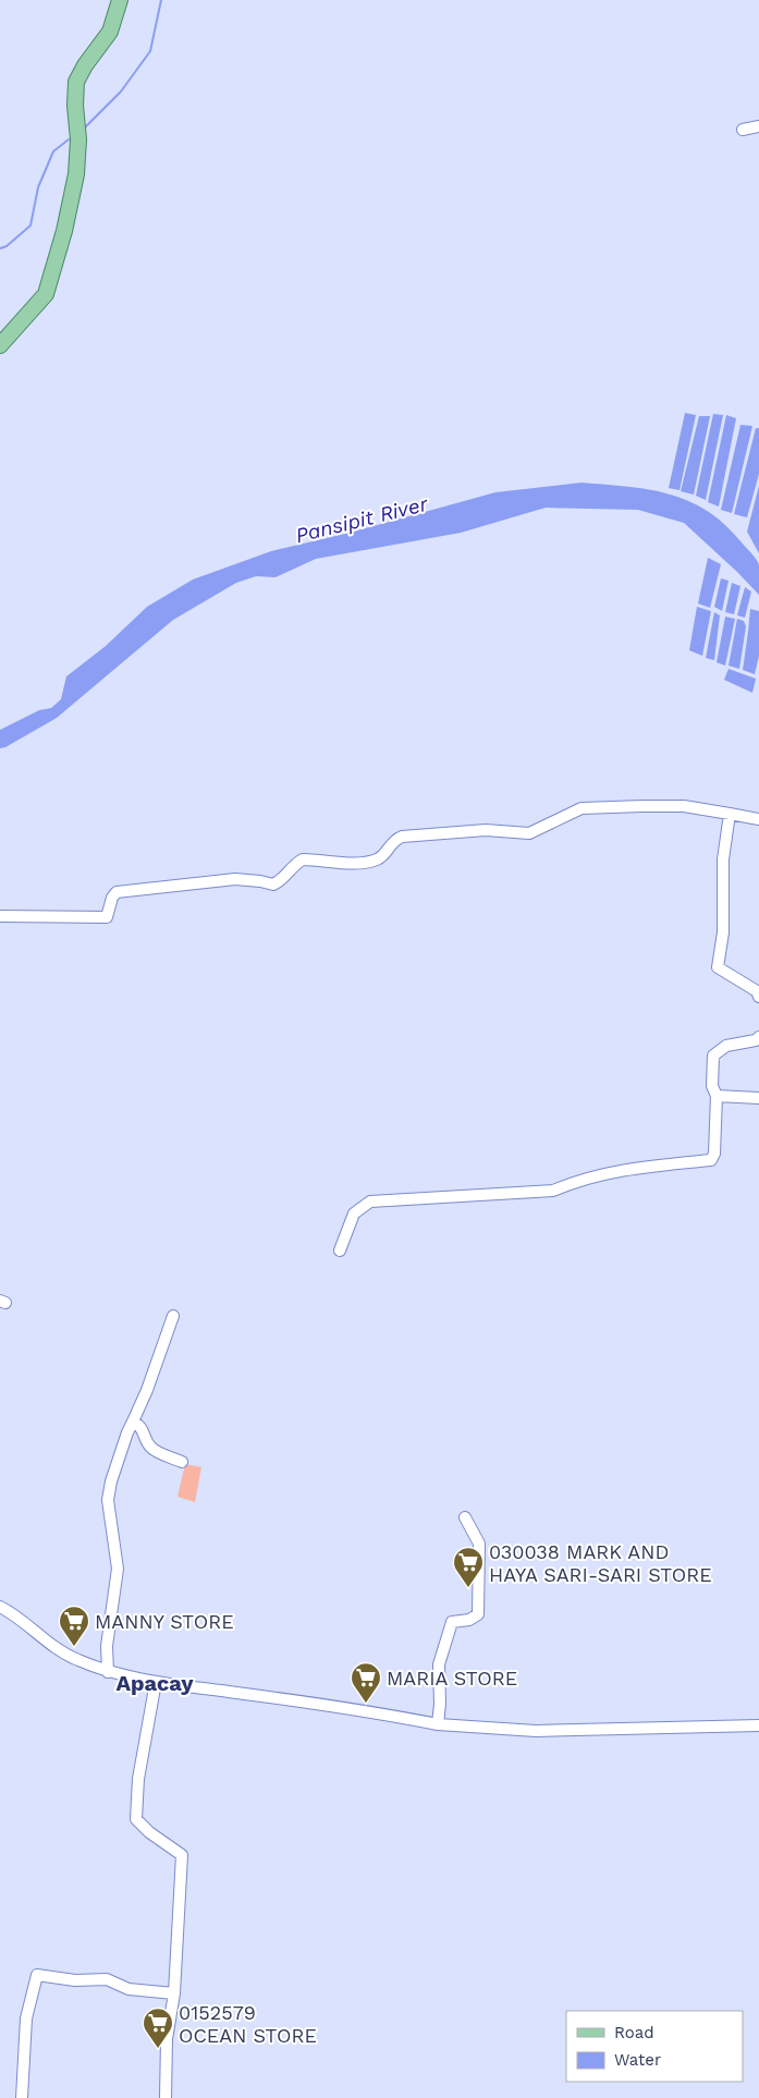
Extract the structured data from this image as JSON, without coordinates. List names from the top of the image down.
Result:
{
  "districts": ["Apacay"],
  "water": ["Pansipit River"],
  "places": {
    "supermarket": [
      "030038 MARK AND HAYA SARI-SARI STORE",
      "MANNY STORE",
      "MARIA STORE",
      "0152579 OCEAN STORE"
    ]
  },
  "legend": ["Road", "Water"]
}
